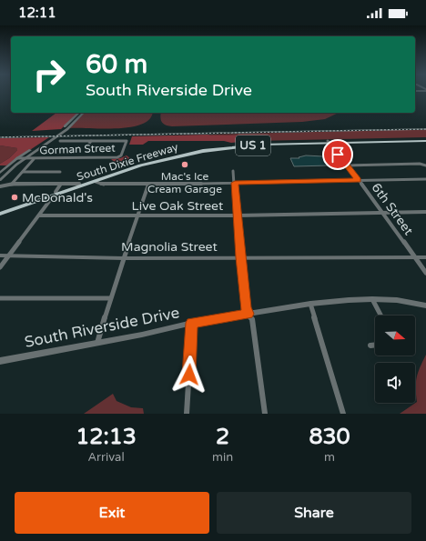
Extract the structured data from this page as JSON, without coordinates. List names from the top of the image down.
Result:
{
  "streets": {
    "main road": ["US 1", "South Dixie Freeway"],
    "street": [
      "Gorman Street",
      "Live Oak Street",
      "6th Street",
      "Magnolia Street",
      "South Riverside Drive"
    ]
  },
  "crossings": [
    ["US 1", "South Dixie Freeway"],
    ["US 1", "6th Street"],
    ["South Dixie Freeway", "6th Street"],
    ["Live Oak Street", "6th Street"],
    ["6th Street", "Magnolia Street"]
  ],
  "places": ["Mac's Ice Cream Garage", "McDonald's"],
  "north": "right",
  "page": {
    "status": "12:11",
    "turn": ["60 m", "South Riverside Drive"],
    "eta": [
      "12:13",
      "Arrival",
      "2",
      "min",
      "830",
      "m"
    ],
    "buttons": ["Exit", "Share"]
  }
}
